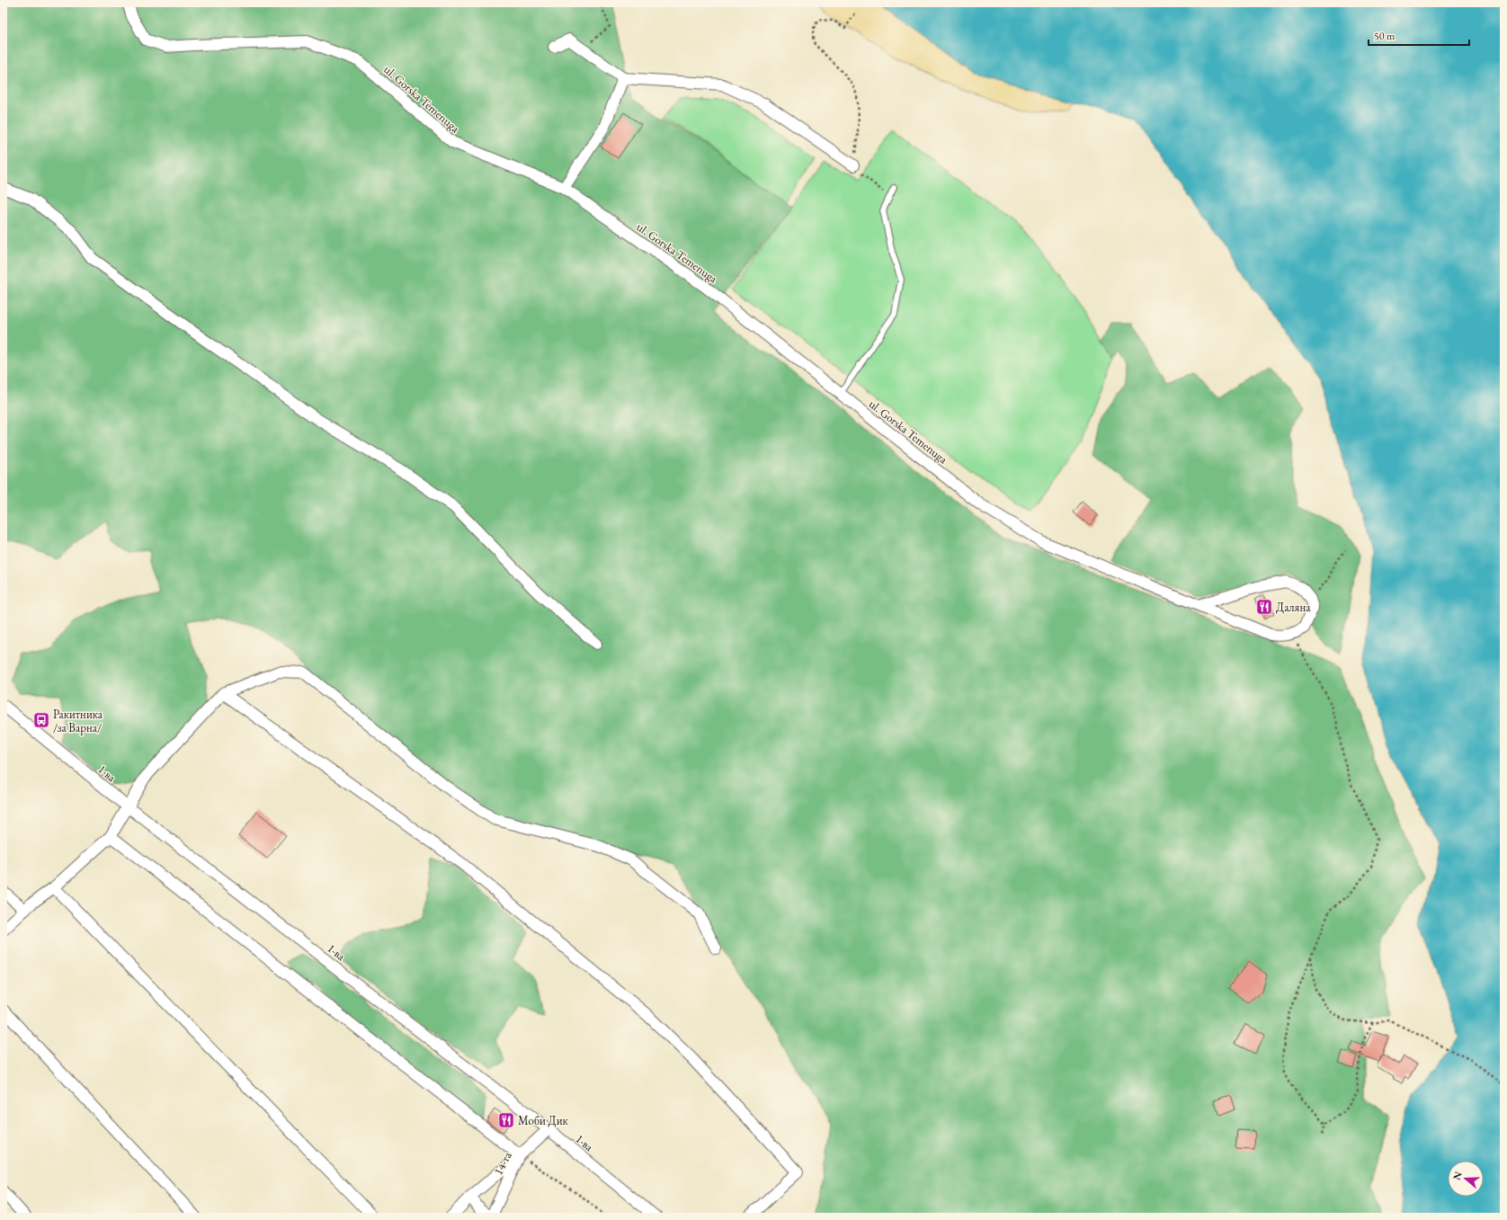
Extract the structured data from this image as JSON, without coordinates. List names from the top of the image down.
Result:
{
  "streets": {
    "street": ["ul. Gorska Temenuga", "1-ва", "14-та"]
  },
  "crossings": [
    ["1-ва", "14-та"]
  ],
  "places": {
    "restaurant": ["Даляна", "Моби Дик"],
    "bus stop": ["Ракитника /за Варна/"]
  },
  "scale_bar": "50 m",
  "north": "left"
}
